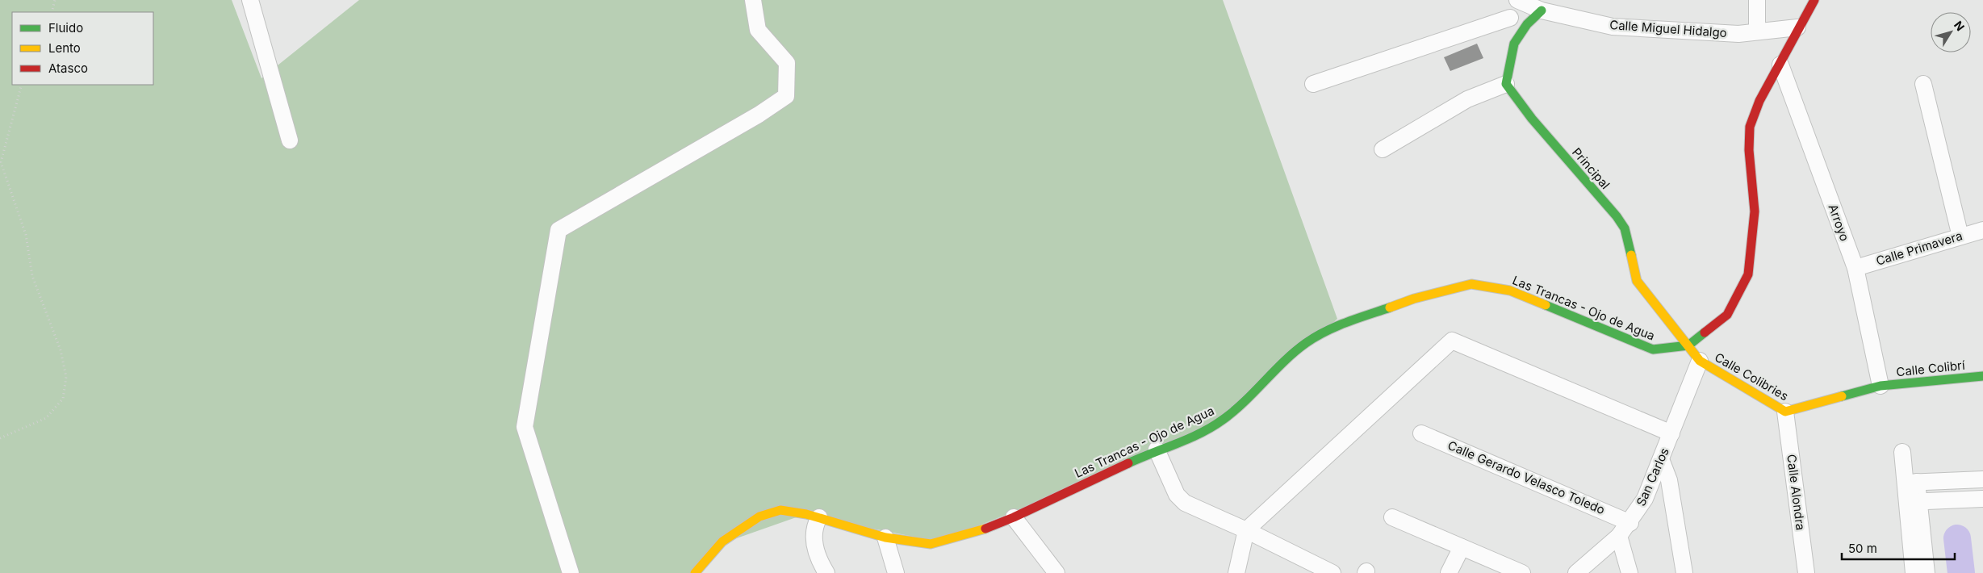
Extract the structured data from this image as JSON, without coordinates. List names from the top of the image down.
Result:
{
  "streets": {
    "street": [
      "Calle Miguel Hidalgo",
      "Principal",
      "Arroyo",
      "Calle Primavera",
      "Las Trancas - Ojo de Agua",
      "Calle Colibrí",
      "Calle Colibries",
      "San Carlos",
      "Calle Gerardo Velasco Toledo",
      "Calle Alondra"
    ]
  },
  "crossings": [
    ["Principal", "Las Trancas - Ojo de Agua"],
    ["Principal", "Calle Colibries"],
    ["Arroyo", "Calle Primavera"],
    ["Arroyo", "Calle Colibrí"],
    ["Arroyo", "Calle Colibries"],
    ["Las Trancas - Ojo de Agua", "Calle Colibries"],
    ["Calle Colibrí", "Calle Colibries"],
    ["Calle Colibries", "San Carlos"],
    ["Calle Colibries", "Calle Alondra"],
    ["San Carlos", "Calle Gerardo Velasco Toledo"]
  ],
  "legend": ["Fluido", "Lento", "Atasco"],
  "scale_bar": "50 m",
  "north": "top right"
}
